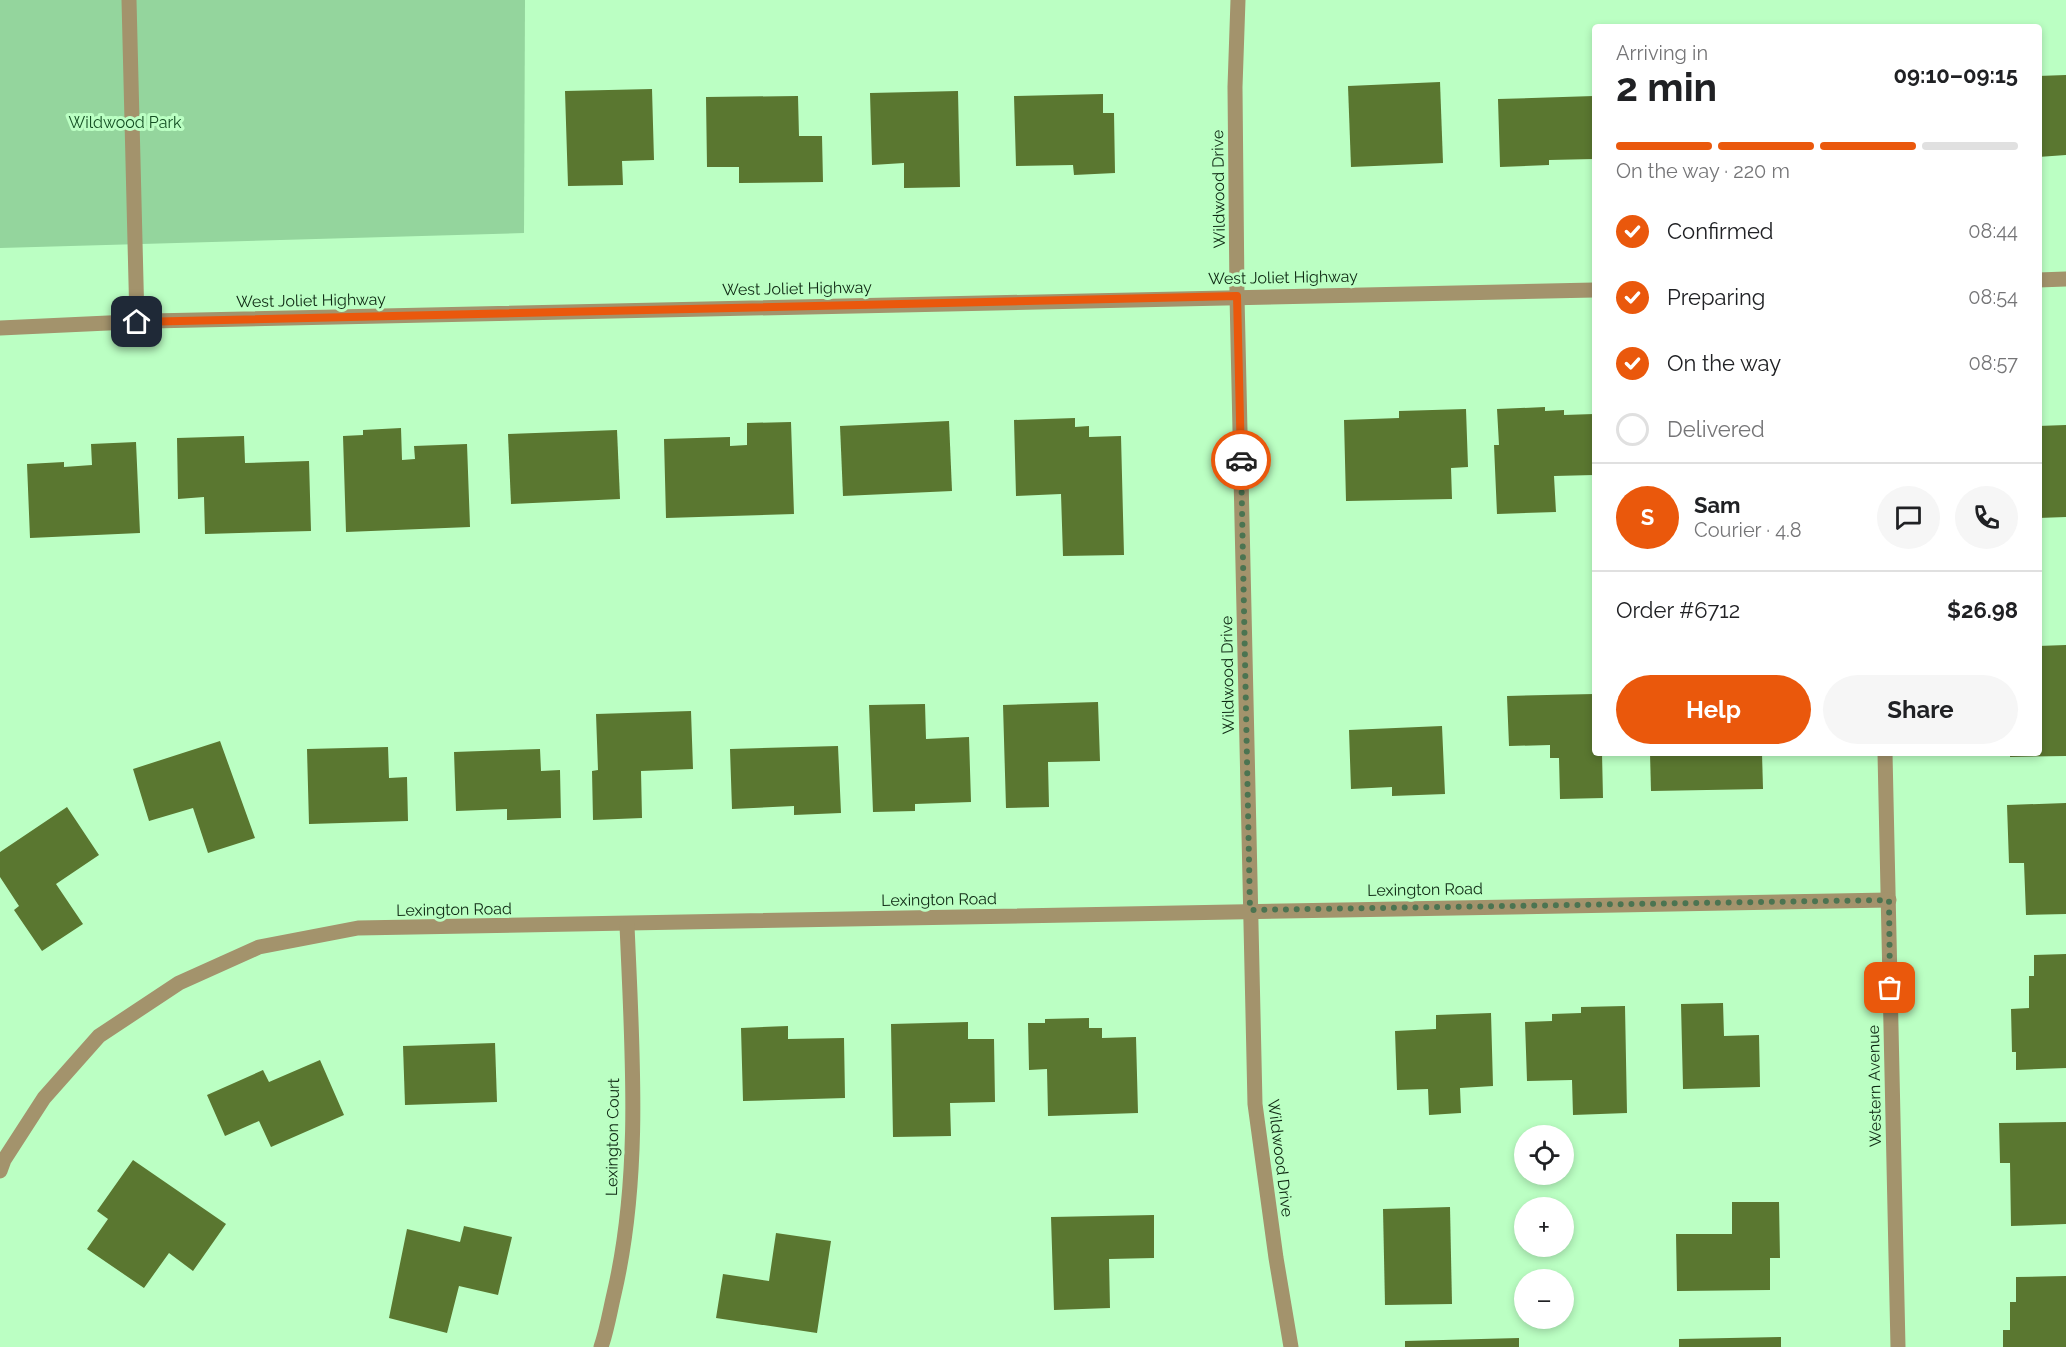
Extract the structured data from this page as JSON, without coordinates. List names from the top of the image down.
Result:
{
  "streets": {
    "street": [
      "Wildwood Drive",
      "West Joliet Highway",
      "Lexington Road",
      "Western Avenue",
      "Lexington Court"
    ]
  },
  "crossings": [
    ["Wildwood Drive", "West Joliet Highway"],
    ["Wildwood Drive", "Lexington Road"],
    ["Lexington Road", "Western Avenue"],
    ["Lexington Road", "Lexington Court"]
  ],
  "parks": ["Wildwood Park"],
  "page": {
    "heading": ["2 min", "Arriving in", "09:10–09:15"],
    "panel": [
      "Sam",
      "Courier · 4.8",
      "Order #6712",
      "$26.98"
    ],
    "bar": "On the way · 220 m",
    "list": [
      ["Confirmed", "08:44"],
      ["Preparing", "08:54"],
      ["On the way", "08:57"],
      "Delivered"
    ],
    "round": "S",
    "buttons": ["Help", "Share"],
    "map_buttons": ["+", "−"]
  }
}
